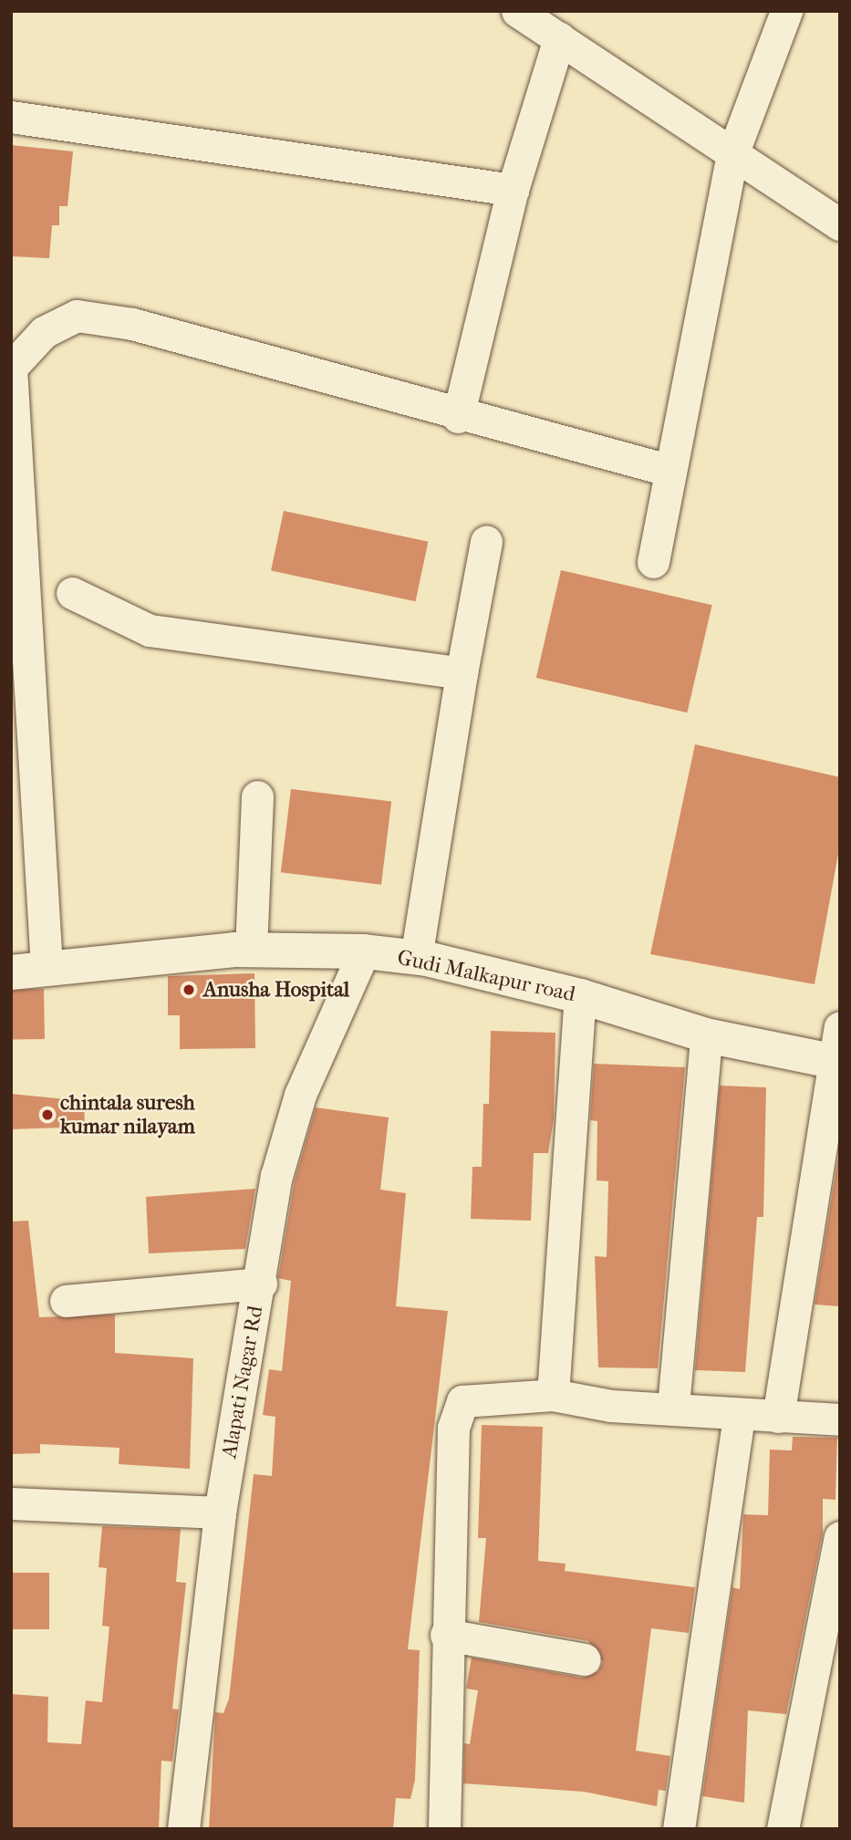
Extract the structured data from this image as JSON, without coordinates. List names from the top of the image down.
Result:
{
  "streets": {
    "street": ["Gudi Malkapur road", "Alapati Nagar Rd"]
  },
  "crossings": [
    ["Gudi Malkapur road", "Alapati Nagar Rd"]
  ],
  "places": ["Anusha Hospital", "chintala suresh kumar nilayam"]
}
